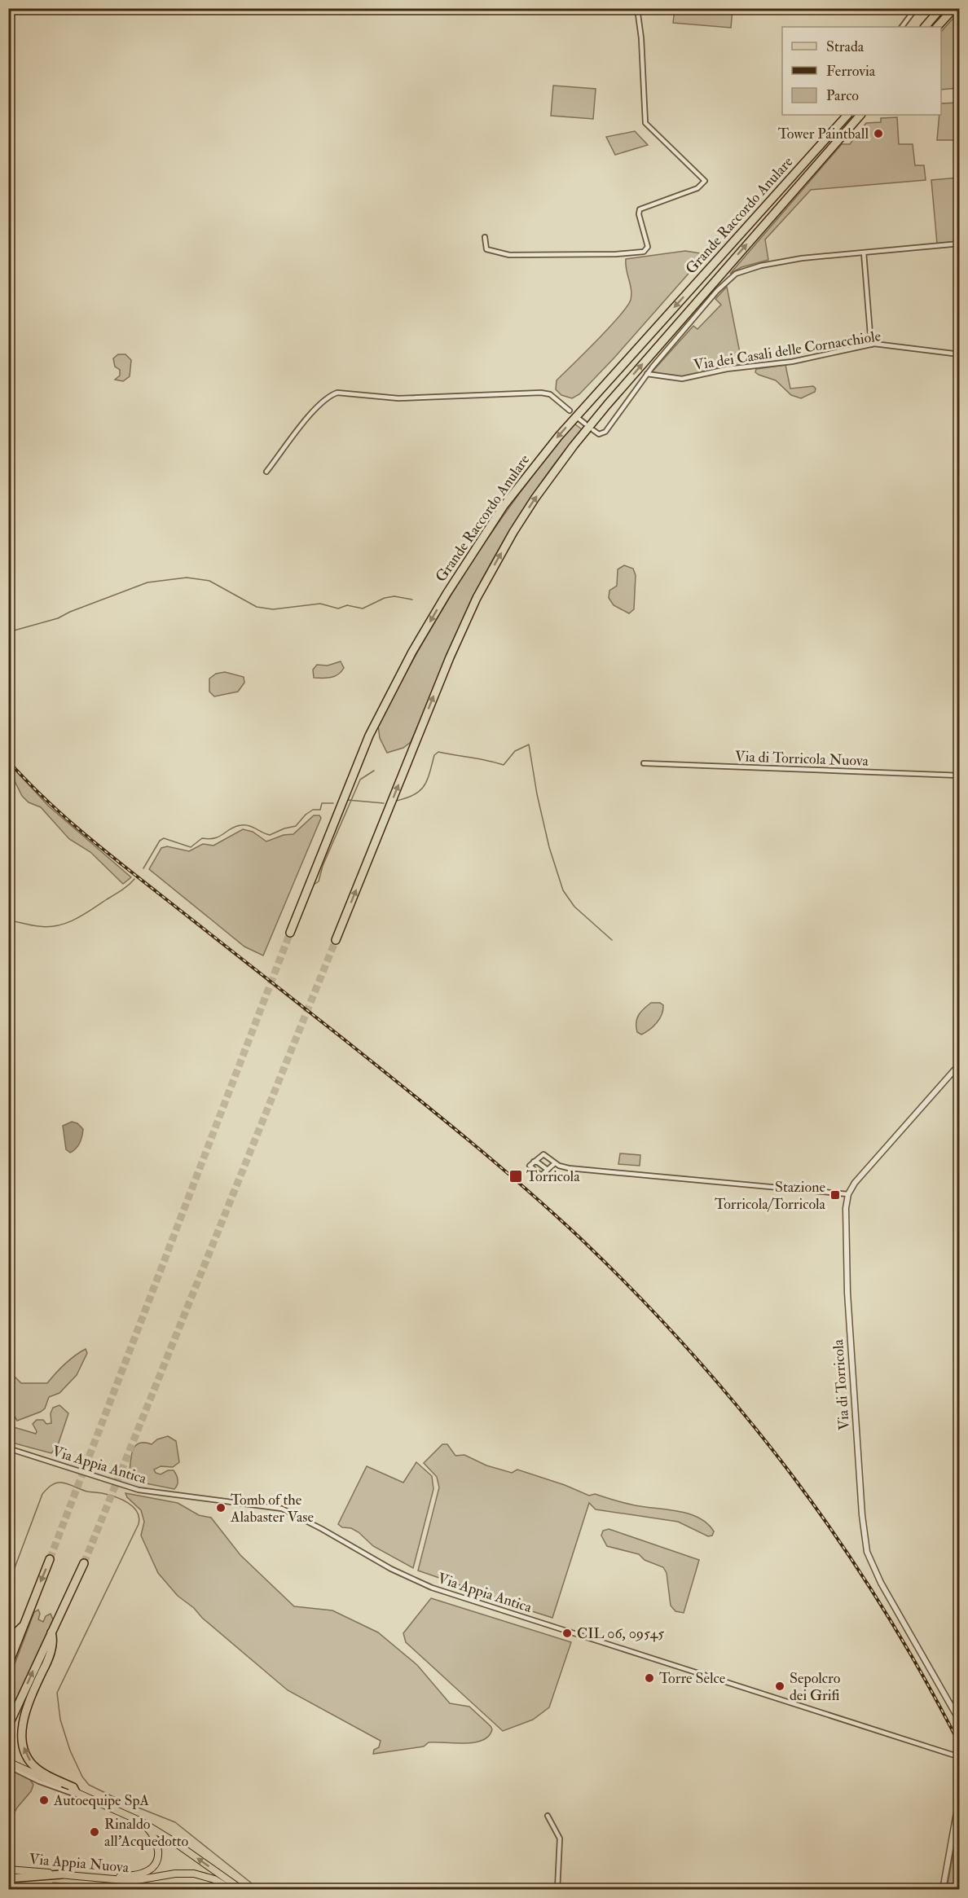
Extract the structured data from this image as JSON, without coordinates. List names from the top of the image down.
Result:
{
  "streets": {
    "highway": ["Grande Raccordo Anulare"],
    "main road": ["Via Appia Nuova"],
    "street": [
      "Via dei Casali delle Cornacchiole",
      "Via di Torricola Nuova",
      "Via di Torricola",
      "Via Appia Antica"
    ]
  },
  "places": {
    "other": [
      "Tower Paintball",
      "Tomb of the Alabaster Vase",
      "CIL 06, 09545",
      "Torre Selce",
      "Sepolcro dei Grifi",
      "Autoequipe SpA",
      "Rinaldo all'Acquedotto"
    ],
    "transit": ["Torricola", "Stazione Torricola/Torricola"]
  },
  "legend": ["Strada", "Ferrovia", "Parco"]
}
